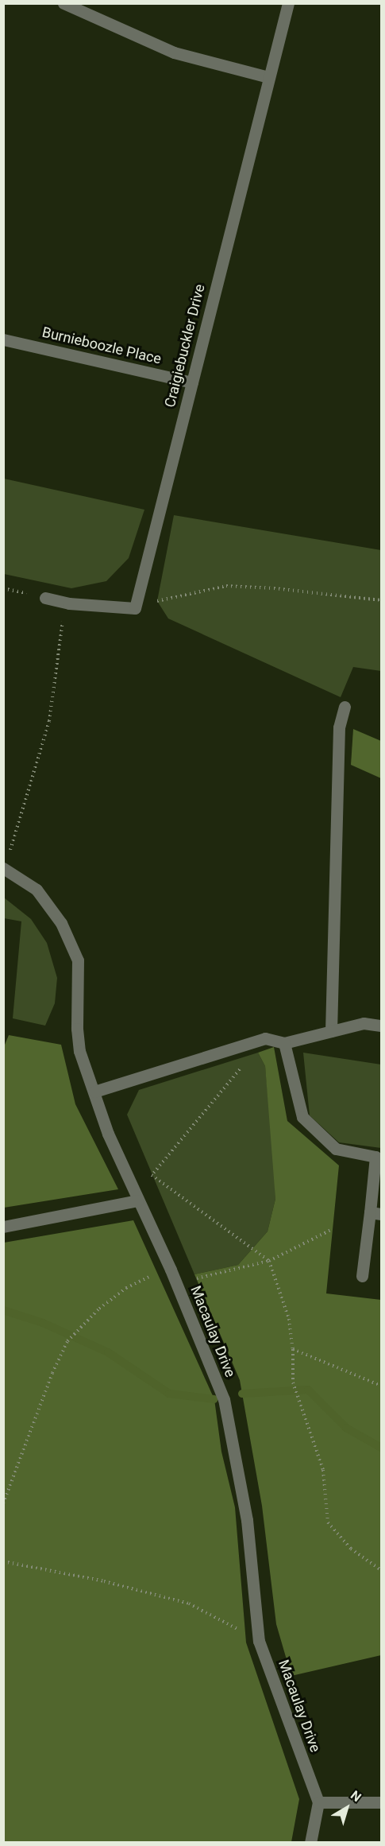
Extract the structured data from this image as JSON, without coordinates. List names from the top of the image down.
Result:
{
  "streets": {
    "street": ["Burnieboozle Place", "Craigiebuckler Drive", "Macaulay Drive"]
  },
  "crossings": [
    ["Burnieboozle Place", "Craigiebuckler Drive"]
  ],
  "north": "top right"
}
